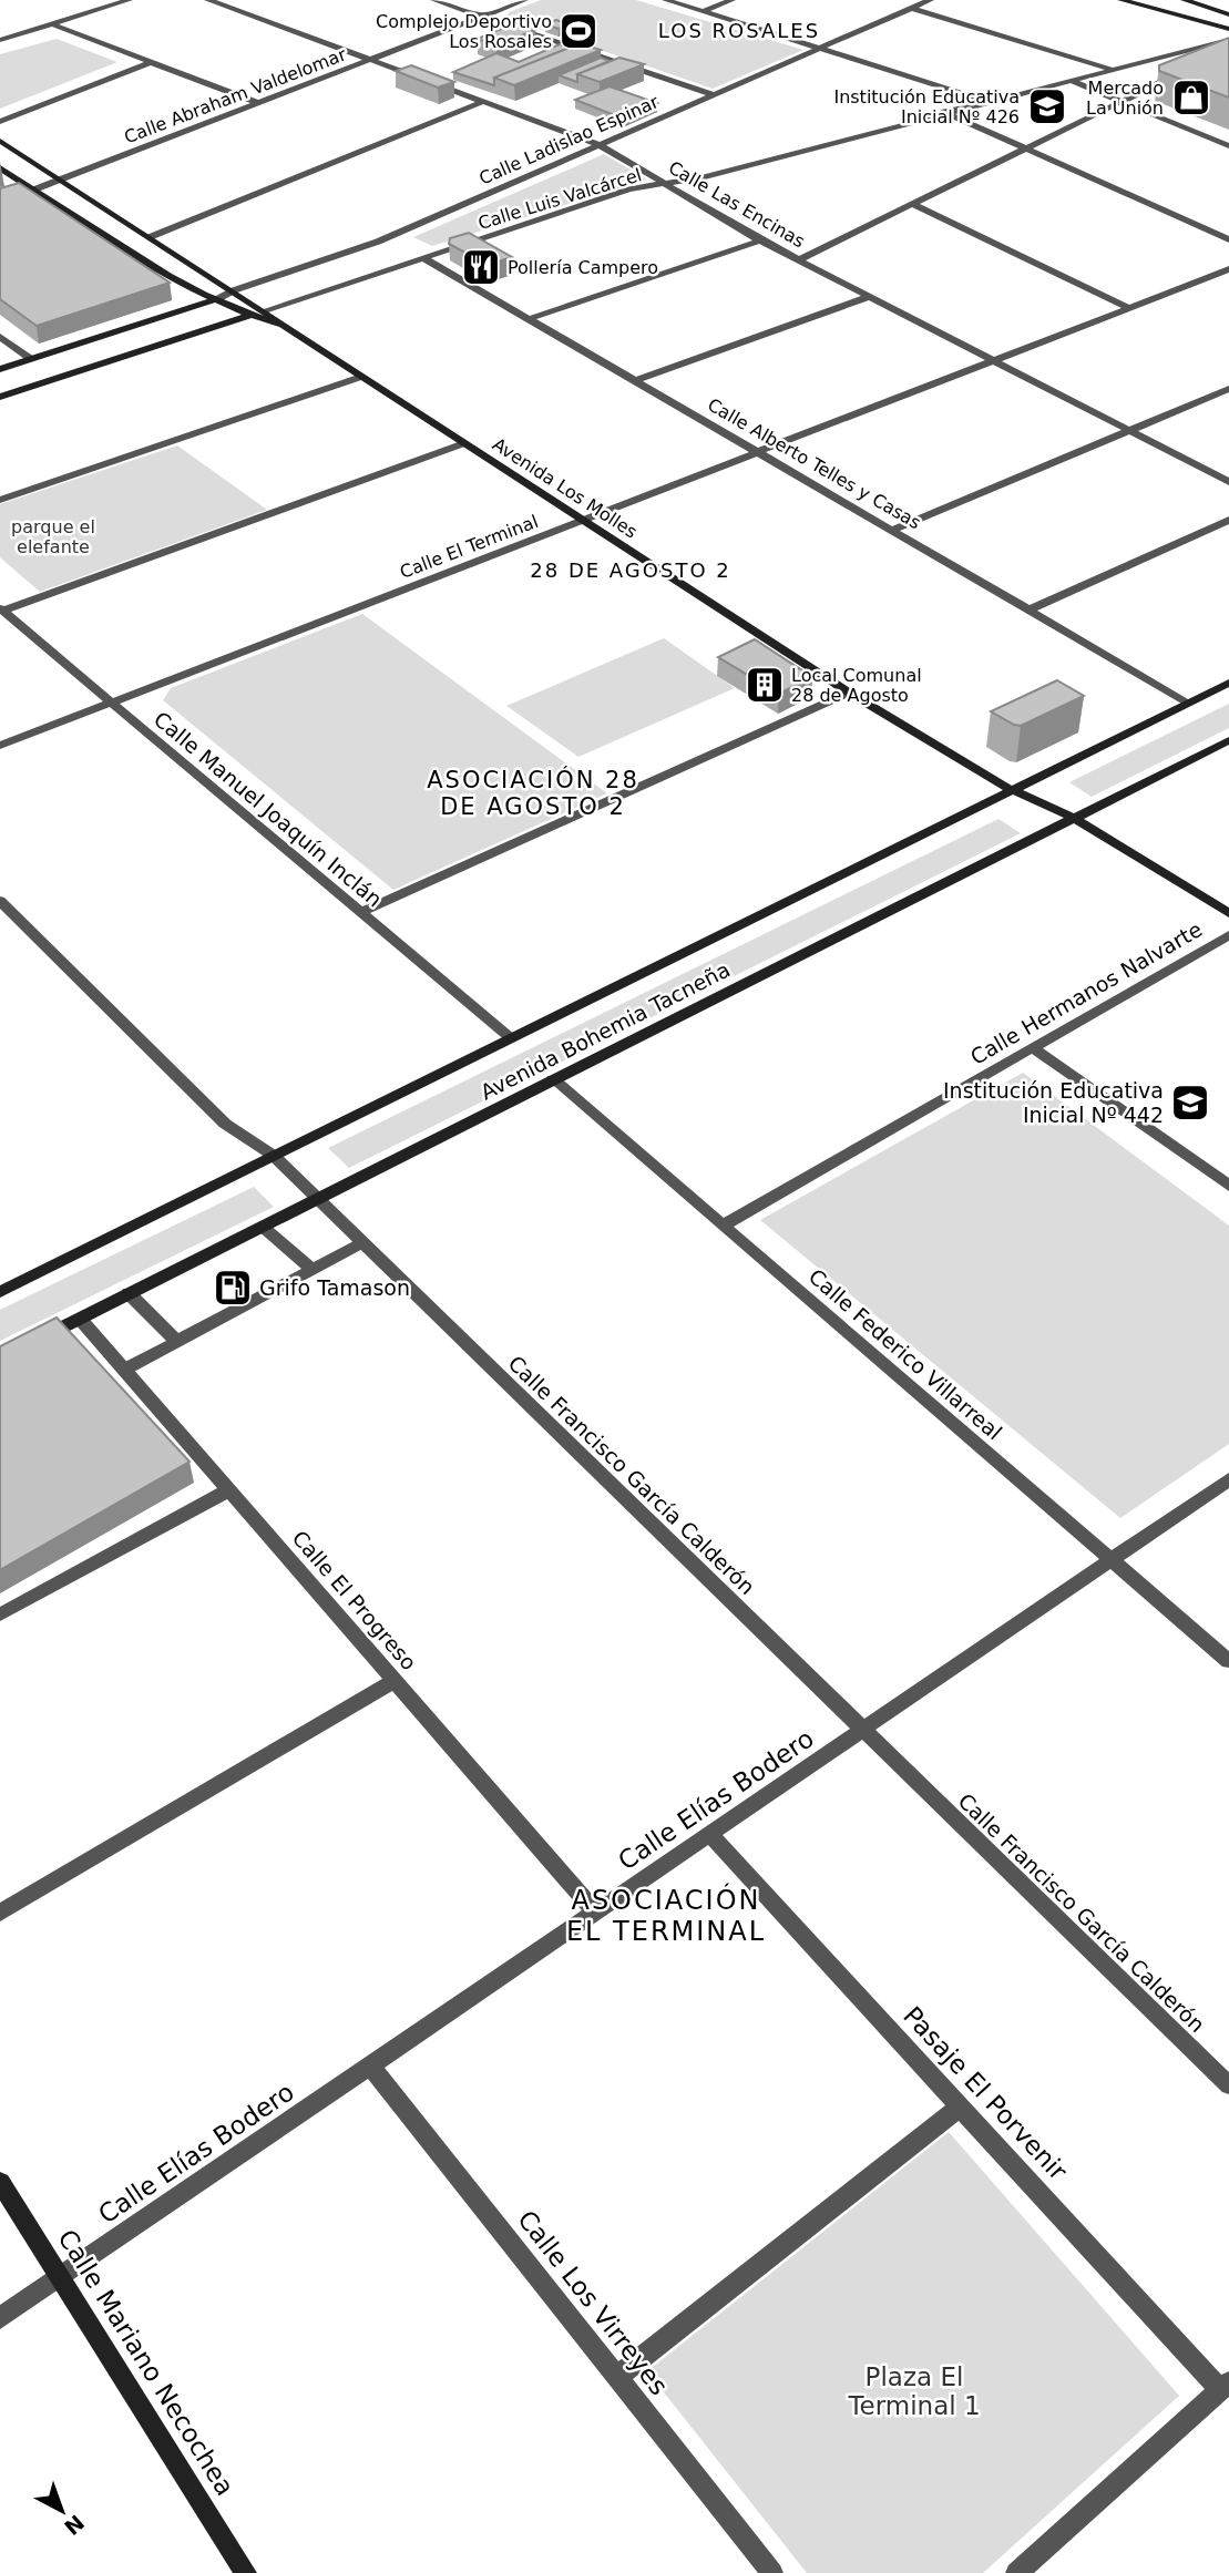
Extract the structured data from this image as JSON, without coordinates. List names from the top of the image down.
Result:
{
  "streets": {
    "street": [
      "Calle Abraham Valdelomar",
      "Calle Ladislao Espinar",
      "Calle Luis Valcárcel",
      "Calle Las Encinas",
      "Calle Alberto Telles y Casas",
      "Avenida Los Molles",
      "Calle El Terminal",
      "Calle Manuel Joaquín Inclán",
      "Calle Hermanos Nalvarte",
      "Avenida Bohemia Tacneña",
      "Calle Federico Villarreal",
      "Calle Francisco García Calderón",
      "Calle El Progreso",
      "Calle Elías Bodero",
      "Pasaje El Porvenir",
      "Calle Los Virreyes",
      "Calle Mariano Necochea"
    ]
  },
  "crossings": [
    ["Calle Abraham Valdelomar", "Calle Las Encinas"],
    ["Calle Abraham Valdelomar", "Avenida Los Molles"],
    ["Calle Ladislao Espinar", "Calle Las Encinas"],
    ["Calle Ladislao Espinar", "Avenida Los Molles"],
    ["Calle Luis Valcárcel", "Calle Las Encinas"],
    ["Calle Luis Valcárcel", "Calle Alberto Telles y Casas"],
    ["Calle Luis Valcárcel", "Avenida Los Molles"],
    ["Calle Las Encinas", "Calle El Terminal"],
    ["Calle Alberto Telles y Casas", "Calle El Terminal"],
    ["Calle Alberto Telles y Casas", "Avenida Bohemia Tacneña"],
    ["Avenida Los Molles", "Calle El Terminal"],
    ["Avenida Los Molles", "Avenida Bohemia Tacneña"],
    ["Calle El Terminal", "Calle Manuel Joaquín Inclán"],
    ["Calle Manuel Joaquín Inclán", "Avenida Bohemia Tacneña"],
    ["Calle Hermanos Nalvarte", "Calle Federico Villarreal"],
    ["Avenida Bohemia Tacneña", "Calle Federico Villarreal"],
    ["Avenida Bohemia Tacneña", "Calle Francisco García Calderón"],
    ["Avenida Bohemia Tacneña", "Calle El Progreso"],
    ["Calle Federico Villarreal", "Calle Elías Bodero"],
    ["Calle Francisco García Calderón", "Calle Elías Bodero"],
    ["Calle El Progreso", "Calle Elías Bodero"],
    ["Calle Elías Bodero", "Pasaje El Porvenir"],
    ["Calle Elías Bodero", "Calle Los Virreyes"],
    ["Calle Elías Bodero", "Calle Mariano Necochea"]
  ],
  "districts": [
    "LOS ROSALES",
    "28 DE AGOSTO 2",
    "ASOCIACIÓN 28 DE AGOSTO 2",
    "ASOCIACIÓN EL TERMINAL"
  ],
  "parks": ["parque el elefante", "Plaza El Terminal 1"],
  "places": {
    "sports": ["Complejo Deportivo Los Rosales"],
    "shop": ["Mercado La Unión"],
    "school or university": ["Institución Educativa Inicial Nº 426", "Institución Educativa Inicial Nº 442"],
    "restaurant": ["Pollería Campero"],
    "building": ["Local Comunal 28 de Agosto"],
    "fuel station": ["Grifo Tamason"]
  },
  "north": "bottom right"
}
